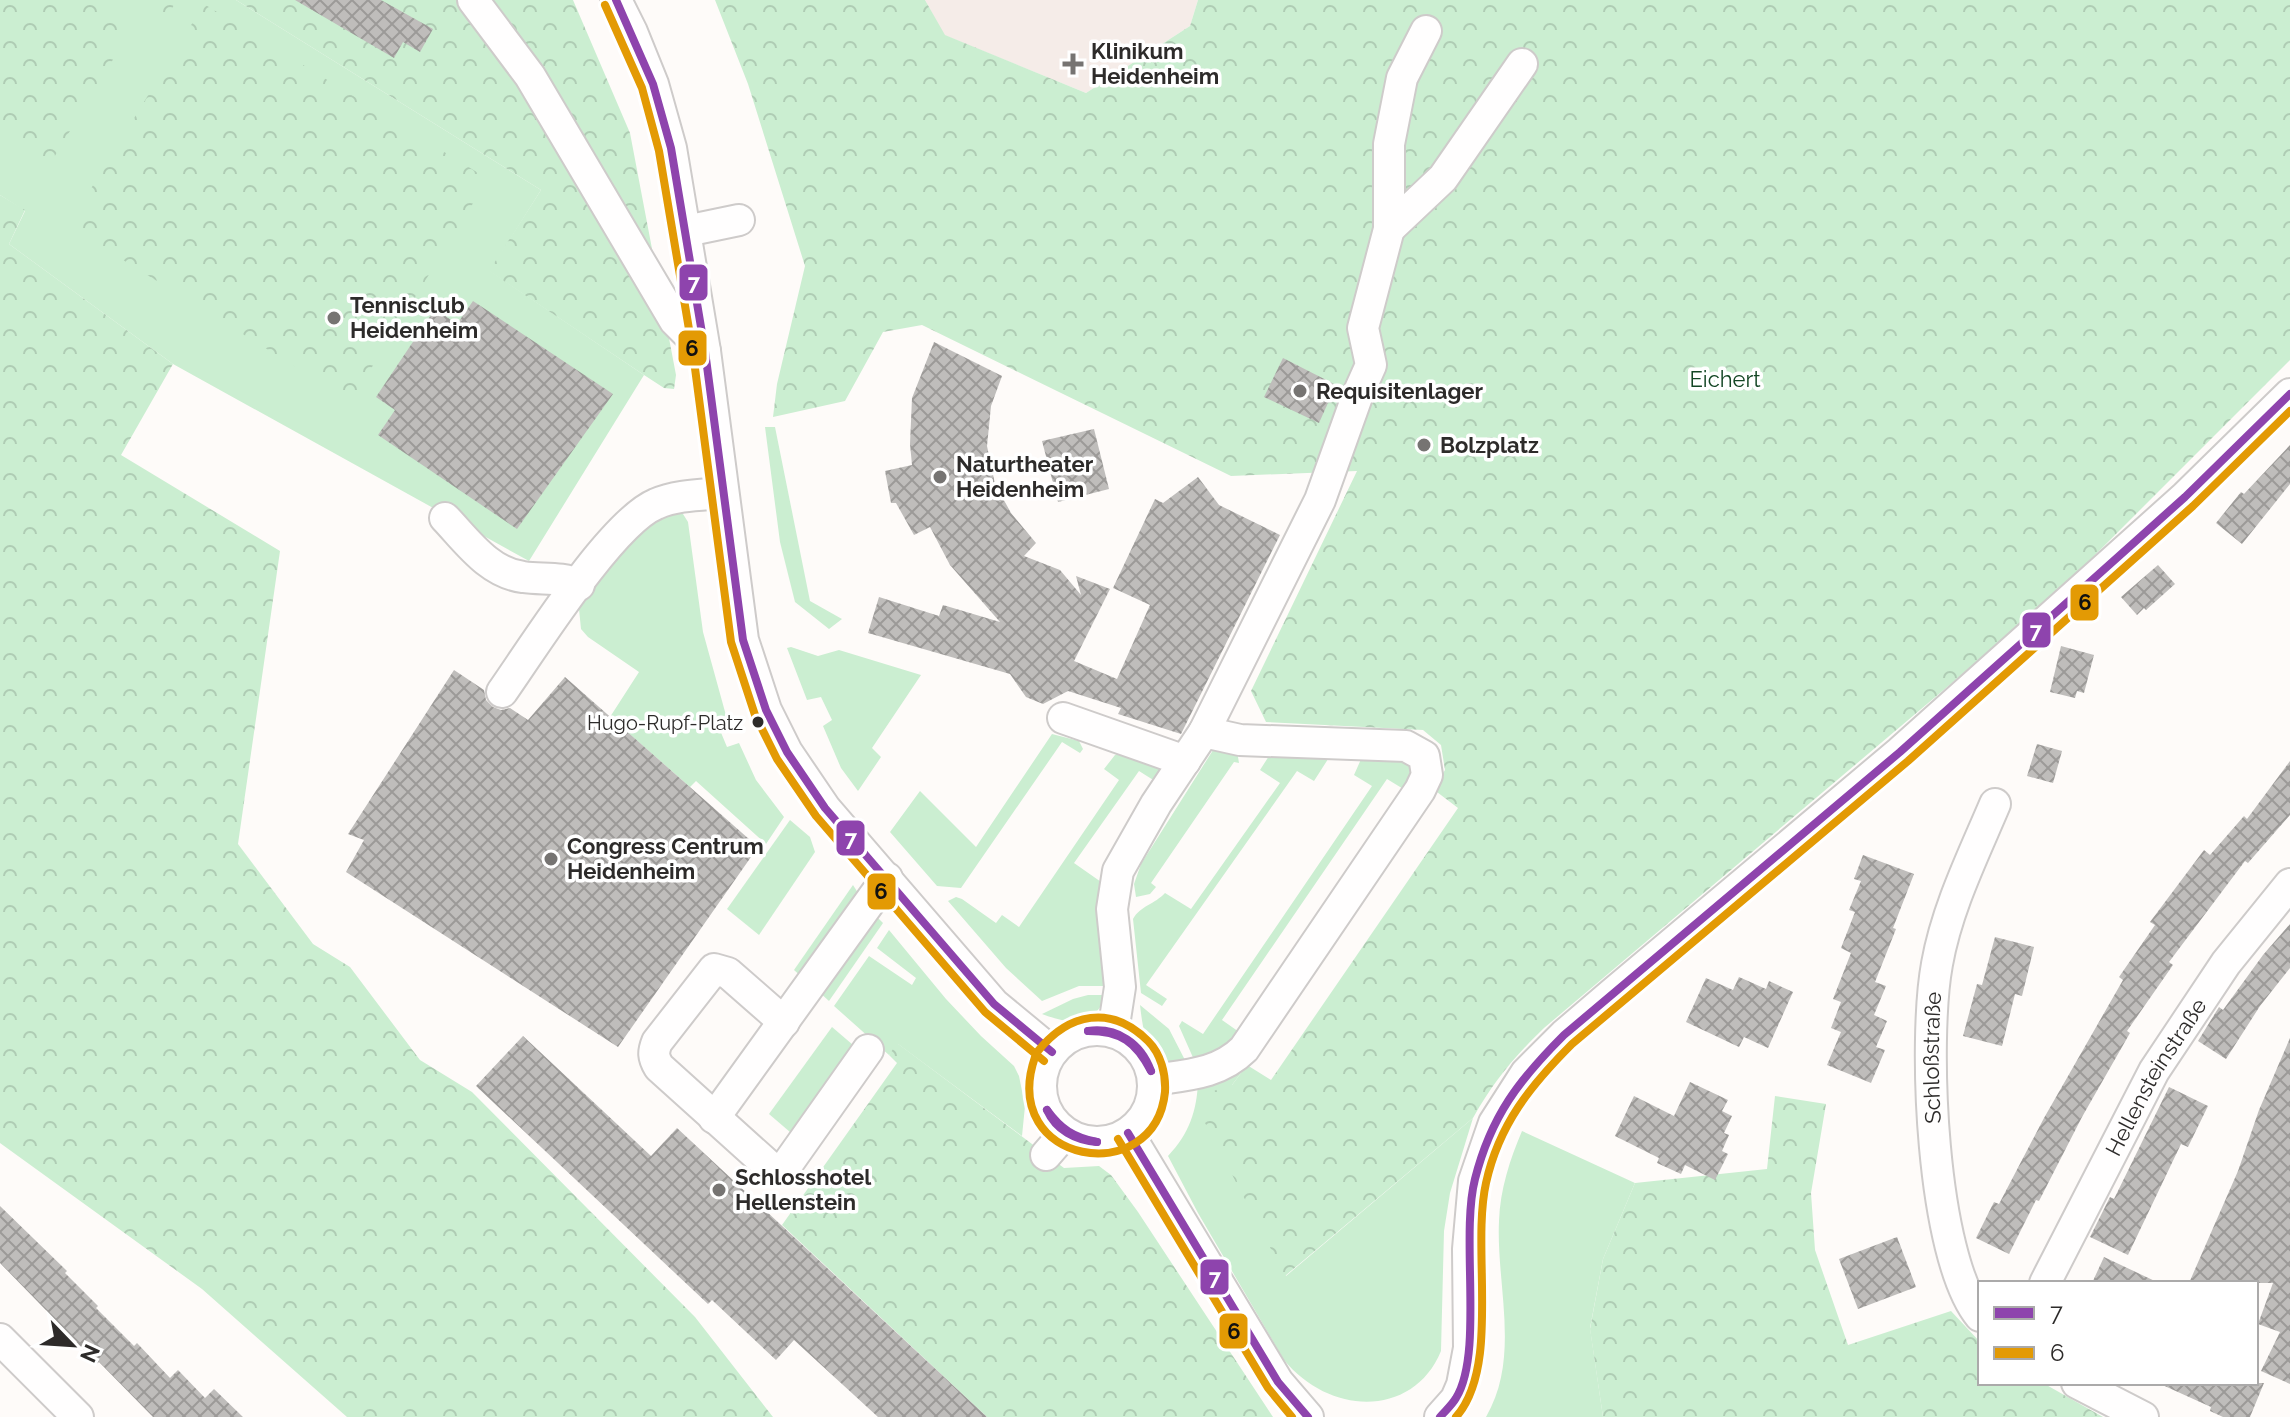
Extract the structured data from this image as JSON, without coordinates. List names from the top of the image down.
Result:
{
  "streets": {
    "street": ["Schloßstraße", "Hellensteinstraße"]
  },
  "parks": ["Eichert"],
  "places": {
    "health": ["Klinikum Heidenheim"],
    "other": [
      "Tennisclub Heidenheim",
      "Requisitenlager",
      "Bolzplatz",
      "Naturtheater Heidenheim",
      "Hugo-Rupf-Platz",
      "Congress Centrum Heidenheim",
      "Schlosshotel Hellenstein"
    ]
  },
  "lines": ["transit line 7", "transit line 6"],
  "legend": ["7", "6"],
  "north": "bottom right"
}
